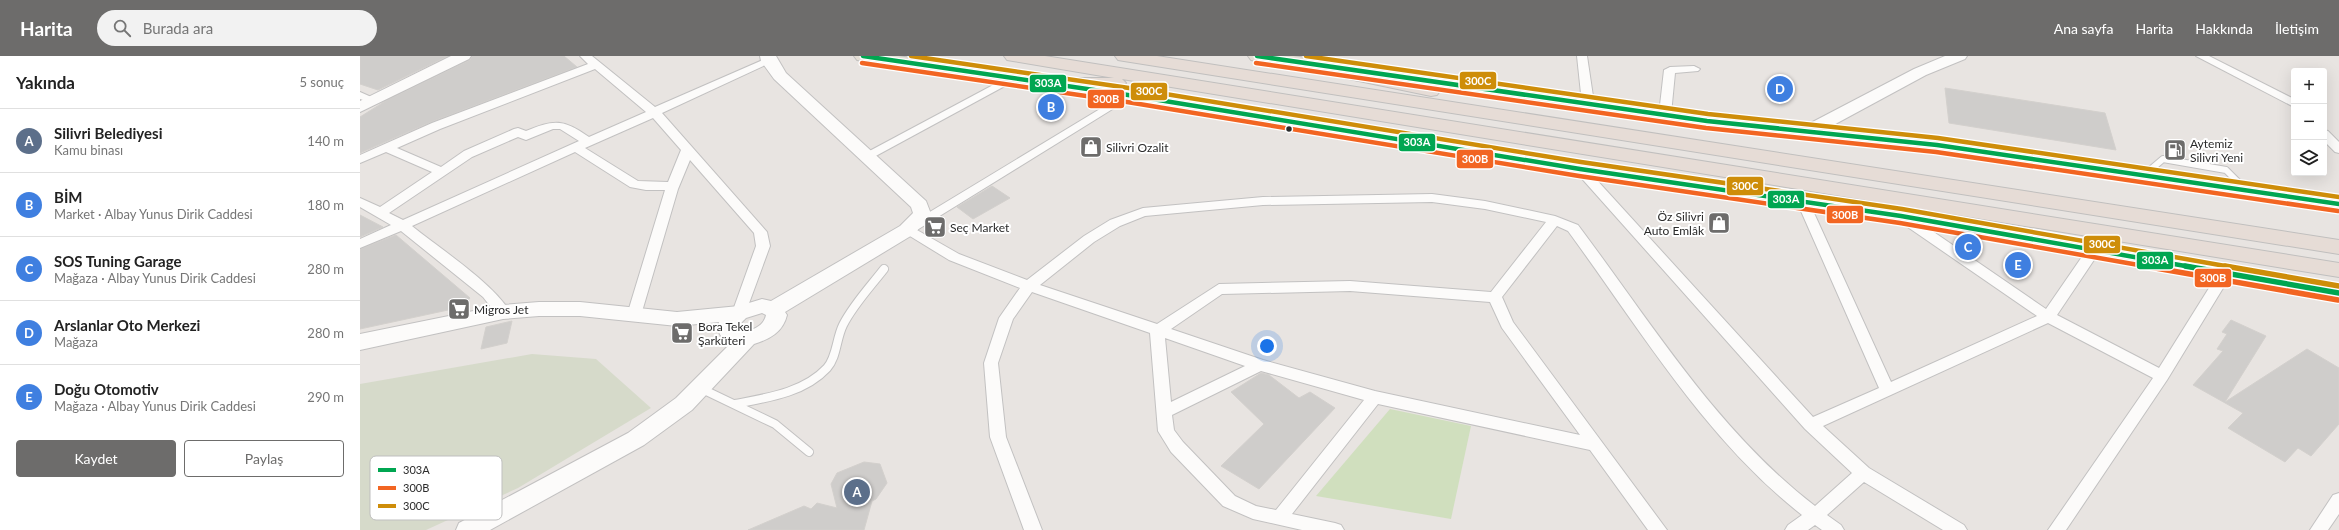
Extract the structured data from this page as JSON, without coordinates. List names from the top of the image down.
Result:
{
  "places": {
    "shop": ["Silivri Ozalit", "Öz Silivri Auto Emlâk"],
    "fuel station": ["Aytemiz Silivri Yeni"],
    "supermarket": ["Seç Market", "Migros Jet", "Bora Tekel Şarküteri"]
  },
  "lines": ["transit line 303A", "transit line 300C", "transit line 300B"],
  "legend": ["303A", "300B", "300C"],
  "page": {
    "header": "Harita",
    "search": "Burada ara",
    "nav": [
      "Ana sayfa",
      "Harita",
      "Hakkında",
      "İletişim"
    ],
    "heading": ["Yakında", "5 sonuç"],
    "map_buttons": ["+", "−"],
    "pins": [
      "D",
      "B",
      "C",
      "E",
      "A"
    ],
    "list": [
      {
        "mark": "A",
        "name": "Silivri Belediyesi",
        "note": "Kamu binası",
        "value": "140 m"
      },
      {
        "mark": "B",
        "name": "BİM",
        "note": "Market · Albay Yunus Dirik Caddesi",
        "value": "180 m"
      },
      {
        "mark": "C",
        "name": "SOS Tuning Garage",
        "note": "Mağaza · Albay Yunus Dirik Caddesi",
        "value": "280 m"
      },
      {
        "mark": "D",
        "name": "Arslanlar Oto Merkezi",
        "note": "Mağaza",
        "value": "280 m"
      },
      {
        "mark": "E",
        "name": "Doğu Otomotiv",
        "note": "Mağaza · Albay Yunus Dirik Caddesi",
        "value": "290 m"
      }
    ],
    "buttons": ["Kaydet", "Paylaş"]
  }
}
